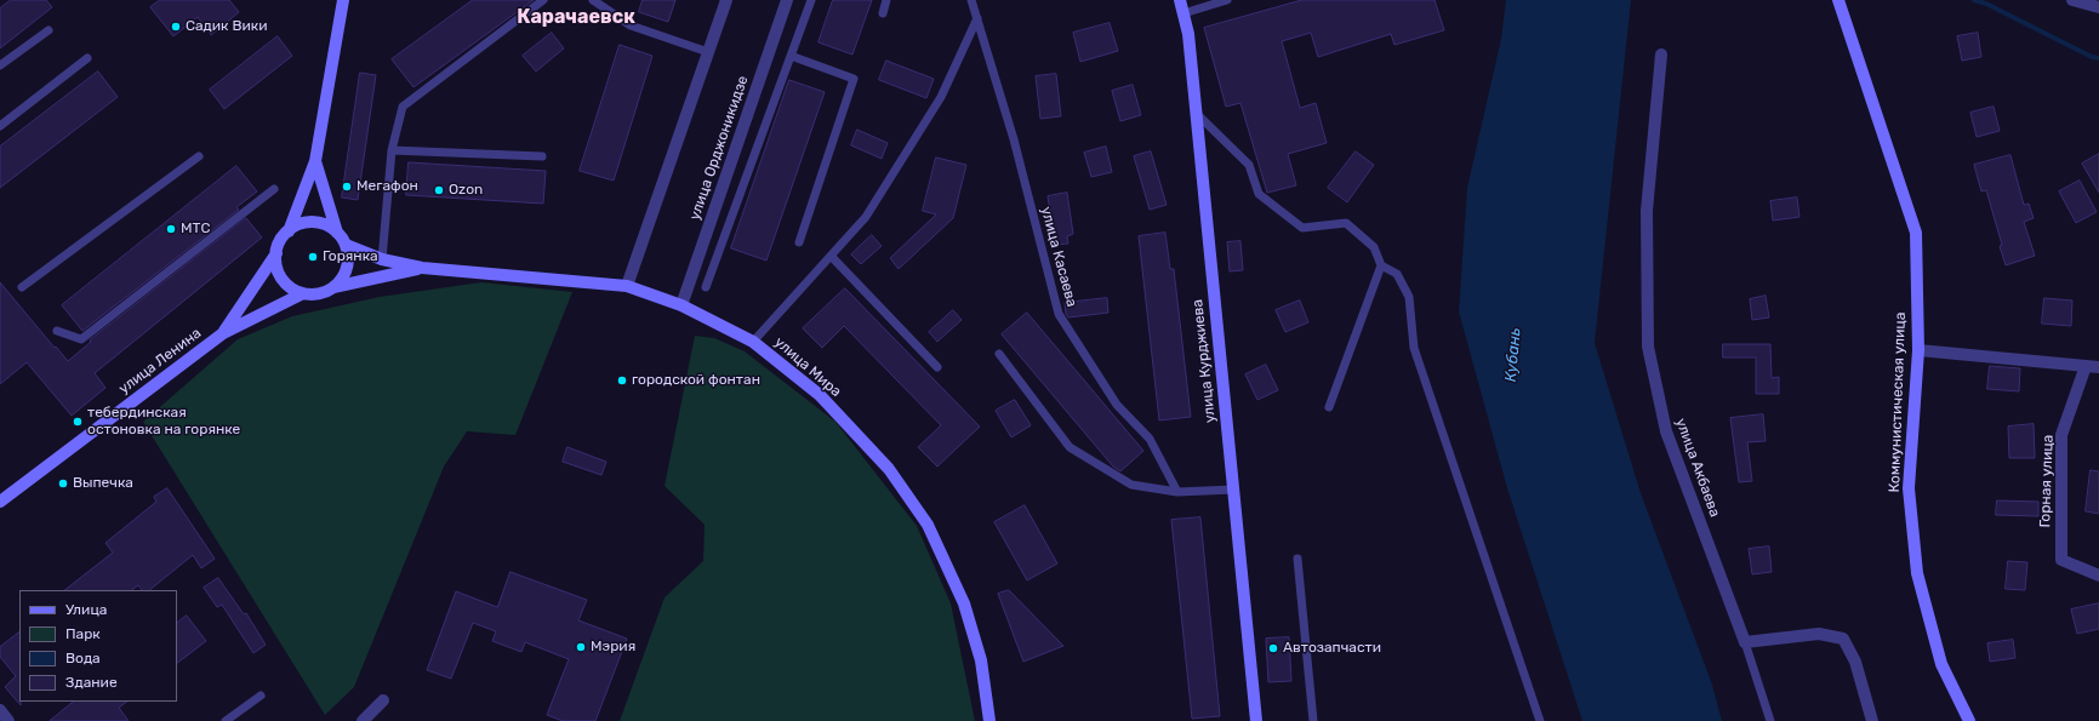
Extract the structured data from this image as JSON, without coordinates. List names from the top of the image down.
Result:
{
  "streets": {
    "street": [
      "улица Орджоникидзе",
      "улица Ленина",
      "улица Курджиева",
      "улица Мира",
      "Коммунистическая улица",
      "улица Акбаева",
      "Горная улица"
    ],
    "lane": ["улица Касаева"]
  },
  "crossings": [
    ["улица Орджоникидзе", "улица Мира"],
    ["улица Ленина", "улица Мира"]
  ],
  "districts": ["Карачаевск"],
  "water": ["Кубань"],
  "places": [
    "Садик Вики",
    "Мегафон",
    "Ozon",
    "МТС",
    "Горянка",
    "городской фонтан",
    "тебердинская остоновка на горянке",
    "Выпечка",
    "Мэрия",
    "Автозапчасти"
  ],
  "legend": [
    "Улица",
    "Парк",
    "Вода",
    "Здание"
  ]
}
